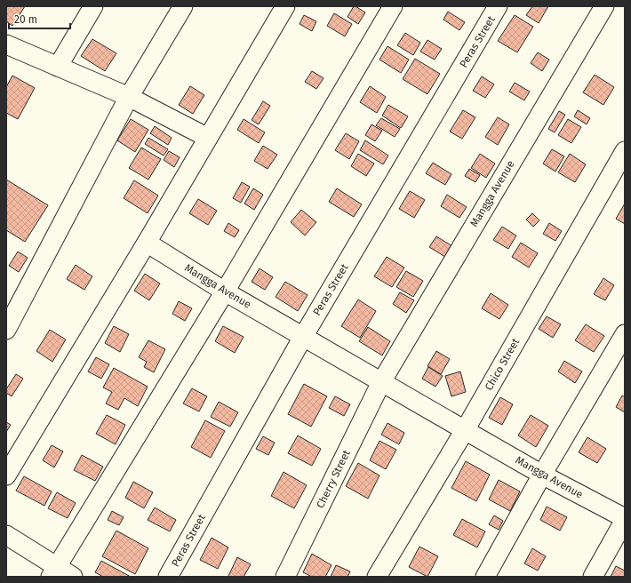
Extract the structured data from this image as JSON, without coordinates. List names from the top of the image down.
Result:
{
  "streets": {
    "street": [
      "Peras Street",
      "Mangga Avenue",
      "Chico Street",
      "Cherry Street"
    ]
  },
  "crossings": [
    ["Peras Street", "Mangga Avenue"],
    ["Mangga Avenue", "Chico Street"],
    ["Mangga Avenue", "Cherry Street"]
  ],
  "scale_bar": "20 m"
}
